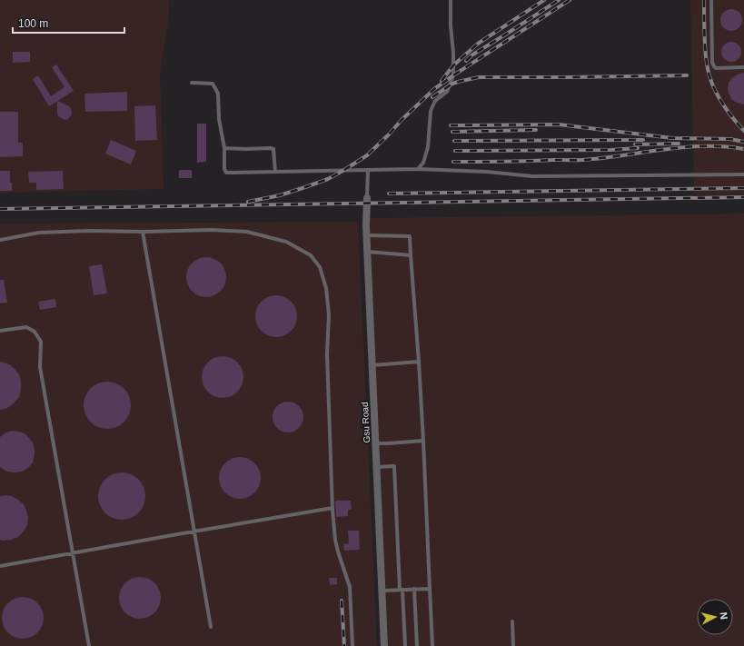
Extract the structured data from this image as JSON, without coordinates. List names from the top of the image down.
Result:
{
  "streets": {
    "street": ["Gsu Road"]
  },
  "scale_bar": "100 m",
  "north": "right"
}
